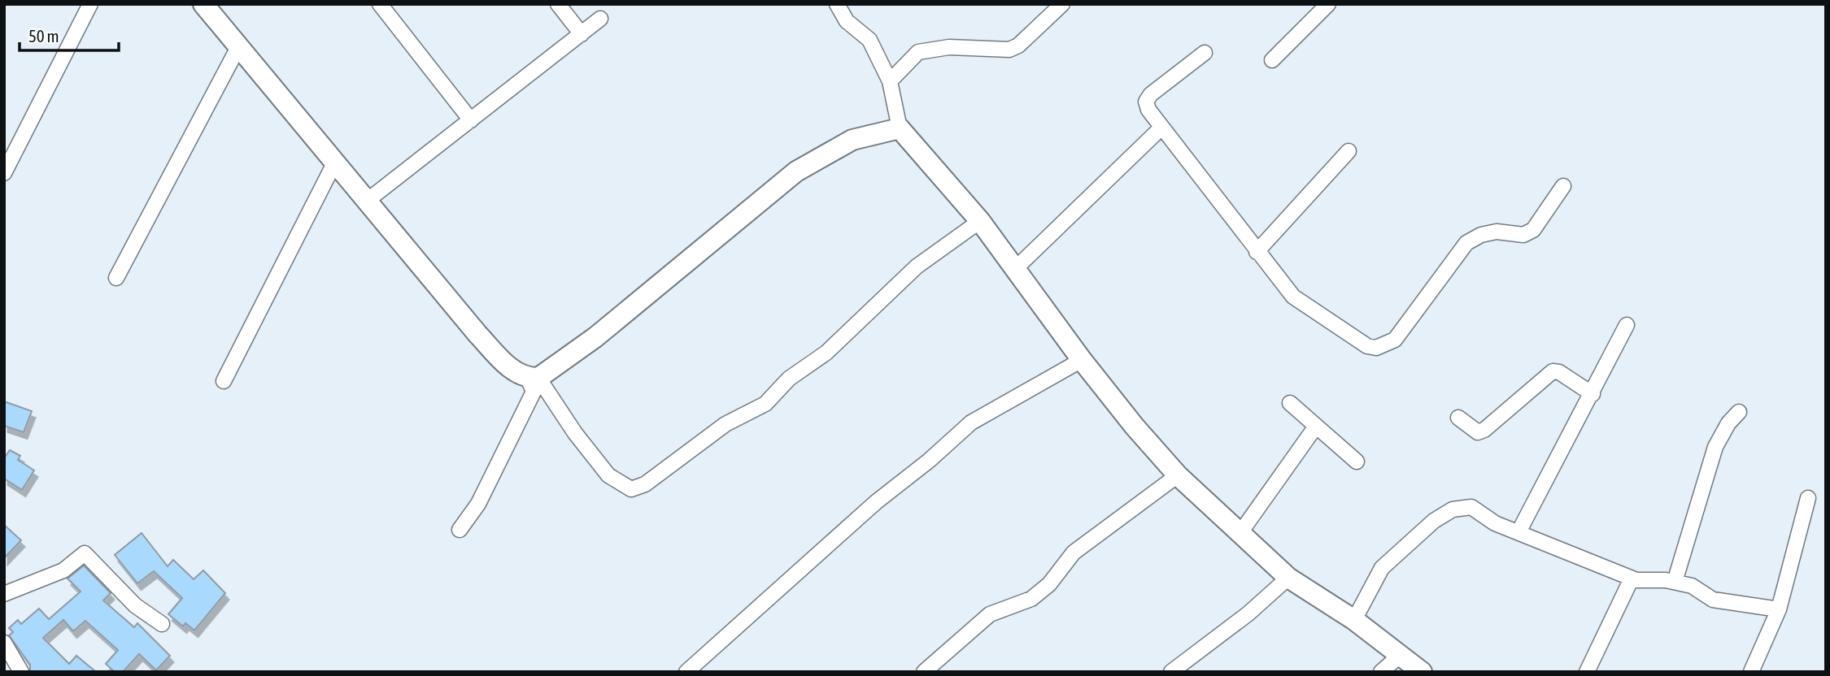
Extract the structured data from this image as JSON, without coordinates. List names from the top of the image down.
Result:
{
  "scale_bar": "50 m"
}
